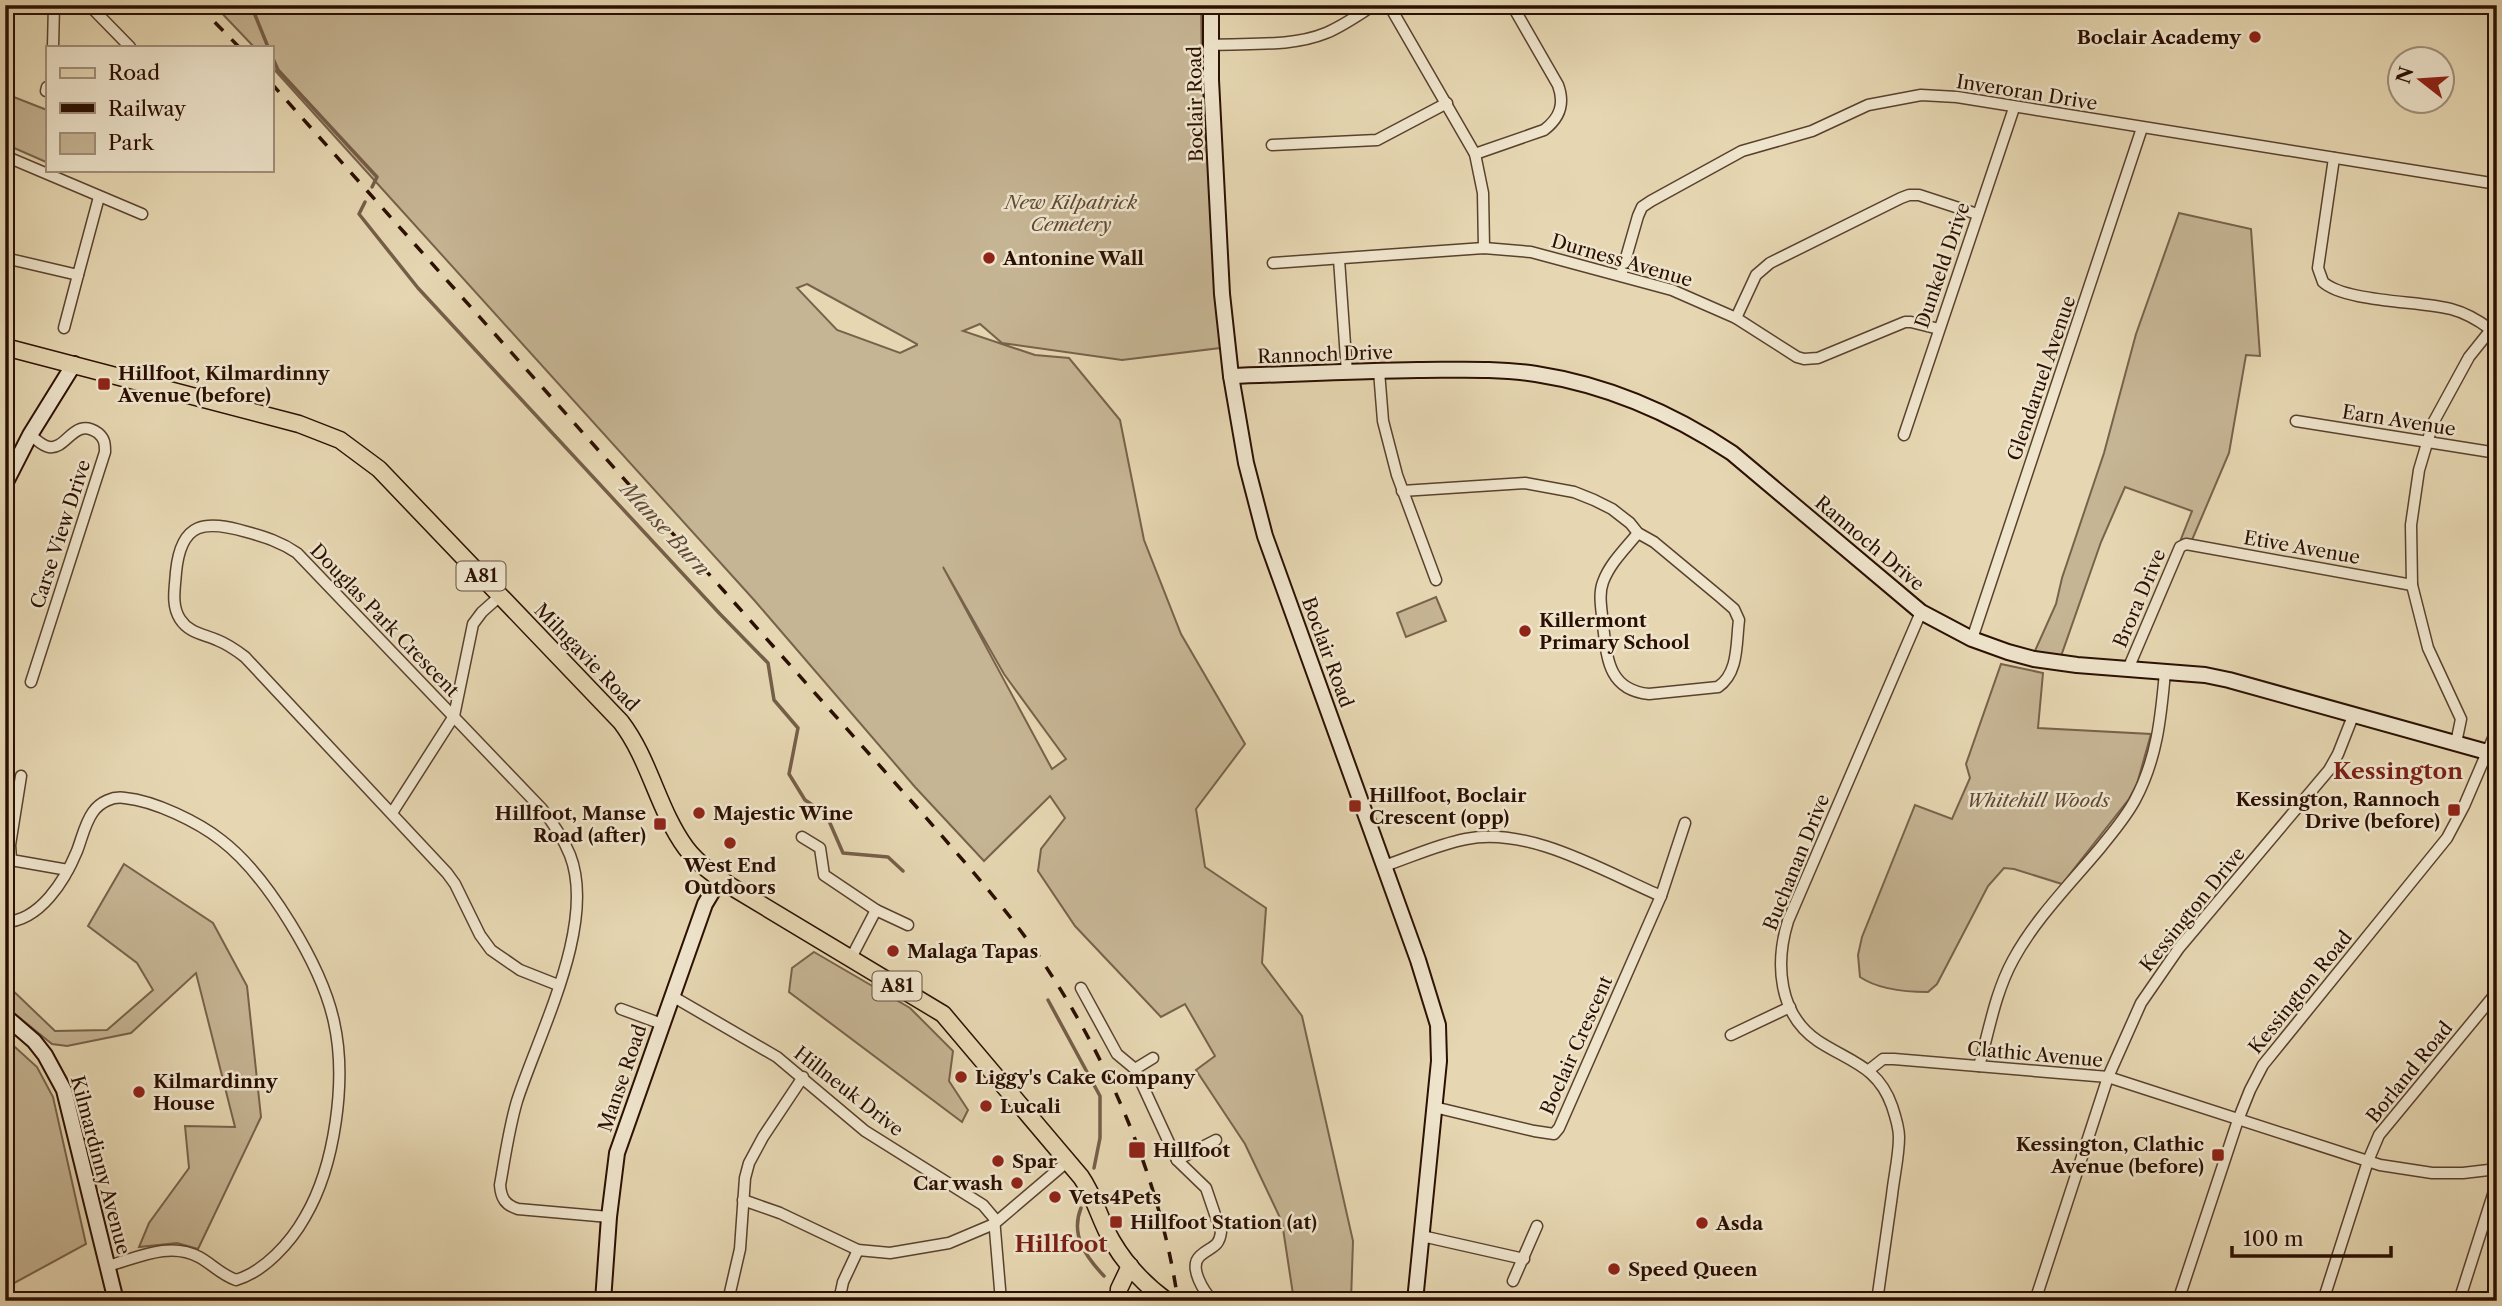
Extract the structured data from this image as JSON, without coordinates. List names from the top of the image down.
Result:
{
  "streets": {
    "main road": ["A81", "Milngavie Road"],
    "street": [
      "Inveroran Drive",
      "Boclair Road",
      "Durness Avenue",
      "Dunkeld Drive",
      "Rannoch Drive",
      "Glendaruel Avenue",
      "Earn Avenue",
      "Carse View Drive",
      "Etive Avenue",
      "Brora Drive",
      "Douglas Park Crescent",
      "Buchanan Drive",
      "Kessington Drive",
      "Kessington Road",
      "Boclair Crescent",
      "Clathic Avenue",
      "Borland Road",
      "Manse Road",
      "Hillneuk Drive",
      "Kilmardinny Avenue"
    ]
  },
  "crossings": [
    ["Inveroran Drive", "Durness Avenue"],
    ["Inveroran Drive", "Dunkeld Drive"],
    ["Inveroran Drive", "Glendaruel Avenue"],
    ["Boclair Road", "Rannoch Drive"],
    ["Boclair Road", "Boclair Crescent"],
    ["Durness Avenue", "Dunkeld Drive"],
    ["Rannoch Drive", "Glendaruel Avenue"],
    ["Rannoch Drive", "Brora Drive"],
    ["Rannoch Drive", "Buchanan Drive"],
    ["Rannoch Drive", "Kessington Drive"],
    ["Rannoch Drive", "Kessington Road"],
    ["Etive Avenue", "Brora Drive"],
    ["Douglas Park Crescent", "Manse Road"],
    ["Milngavie Road", "Manse Road"],
    ["Buchanan Drive", "Clathic Avenue"],
    ["Kessington Drive", "Clathic Avenue"],
    ["Kessington Road", "Clathic Avenue"],
    ["Clathic Avenue", "Borland Road"],
    ["Manse Road", "Hillneuk Drive"]
  ],
  "districts": ["Kessington", "Hillfoot"],
  "water": ["Manse Burn"],
  "parks": ["New Kilpatrick Cemetery", "Whitehill Woods"],
  "places": {
    "other": [
      "Boclair Academy",
      "Antonine Wall",
      "Killermont Primary School",
      "Majestic Wine",
      "West End Outdoors",
      "Malaga Tapas",
      "Liggy's Cake Company",
      "Kilmardinny House",
      "Lucali",
      "Spar",
      "Car wash",
      "Vets4Pets",
      "Asda",
      "Speed Queen"
    ],
    "transit": [
      "Hillfoot, Kilmardinny Avenue (before)",
      "Hillfoot, Boclair Crescent (opp)",
      "Kessington, Rannoch Drive (before)",
      "Hillfoot, Manse Road (after)",
      "Hillfoot",
      "Kessington, Clathic Avenue (before)",
      "Hillfoot Station (at)"
    ]
  },
  "legend": ["Road", "Railway", "Park"],
  "scale_bar": "100 m",
  "north": "left"
}
